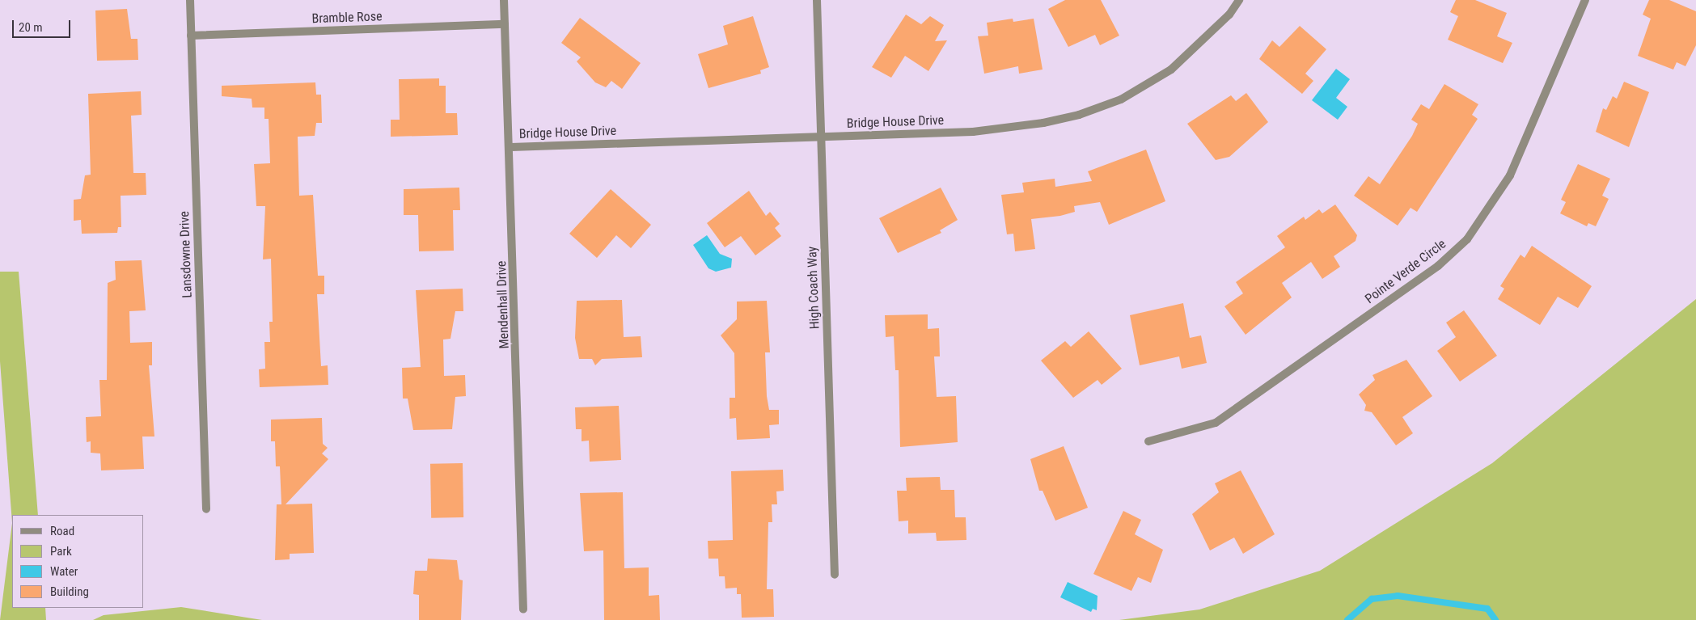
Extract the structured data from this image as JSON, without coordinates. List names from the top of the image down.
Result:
{
  "streets": {
    "street": [
      "Bramble Rose",
      "Bridge House Drive",
      "Lansdowne Drive",
      "Pointe Verde Circle",
      "High Coach Way",
      "Mendenhall Drive"
    ]
  },
  "crossings": [
    ["Bramble Rose", "Lansdowne Drive"],
    ["Bramble Rose", "Mendenhall Drive"],
    ["Bridge House Drive", "High Coach Way"],
    ["Bridge House Drive", "Mendenhall Drive"]
  ],
  "legend": [
    "Road",
    "Park",
    "Water",
    "Building"
  ],
  "scale_bar": "20 m"
}
